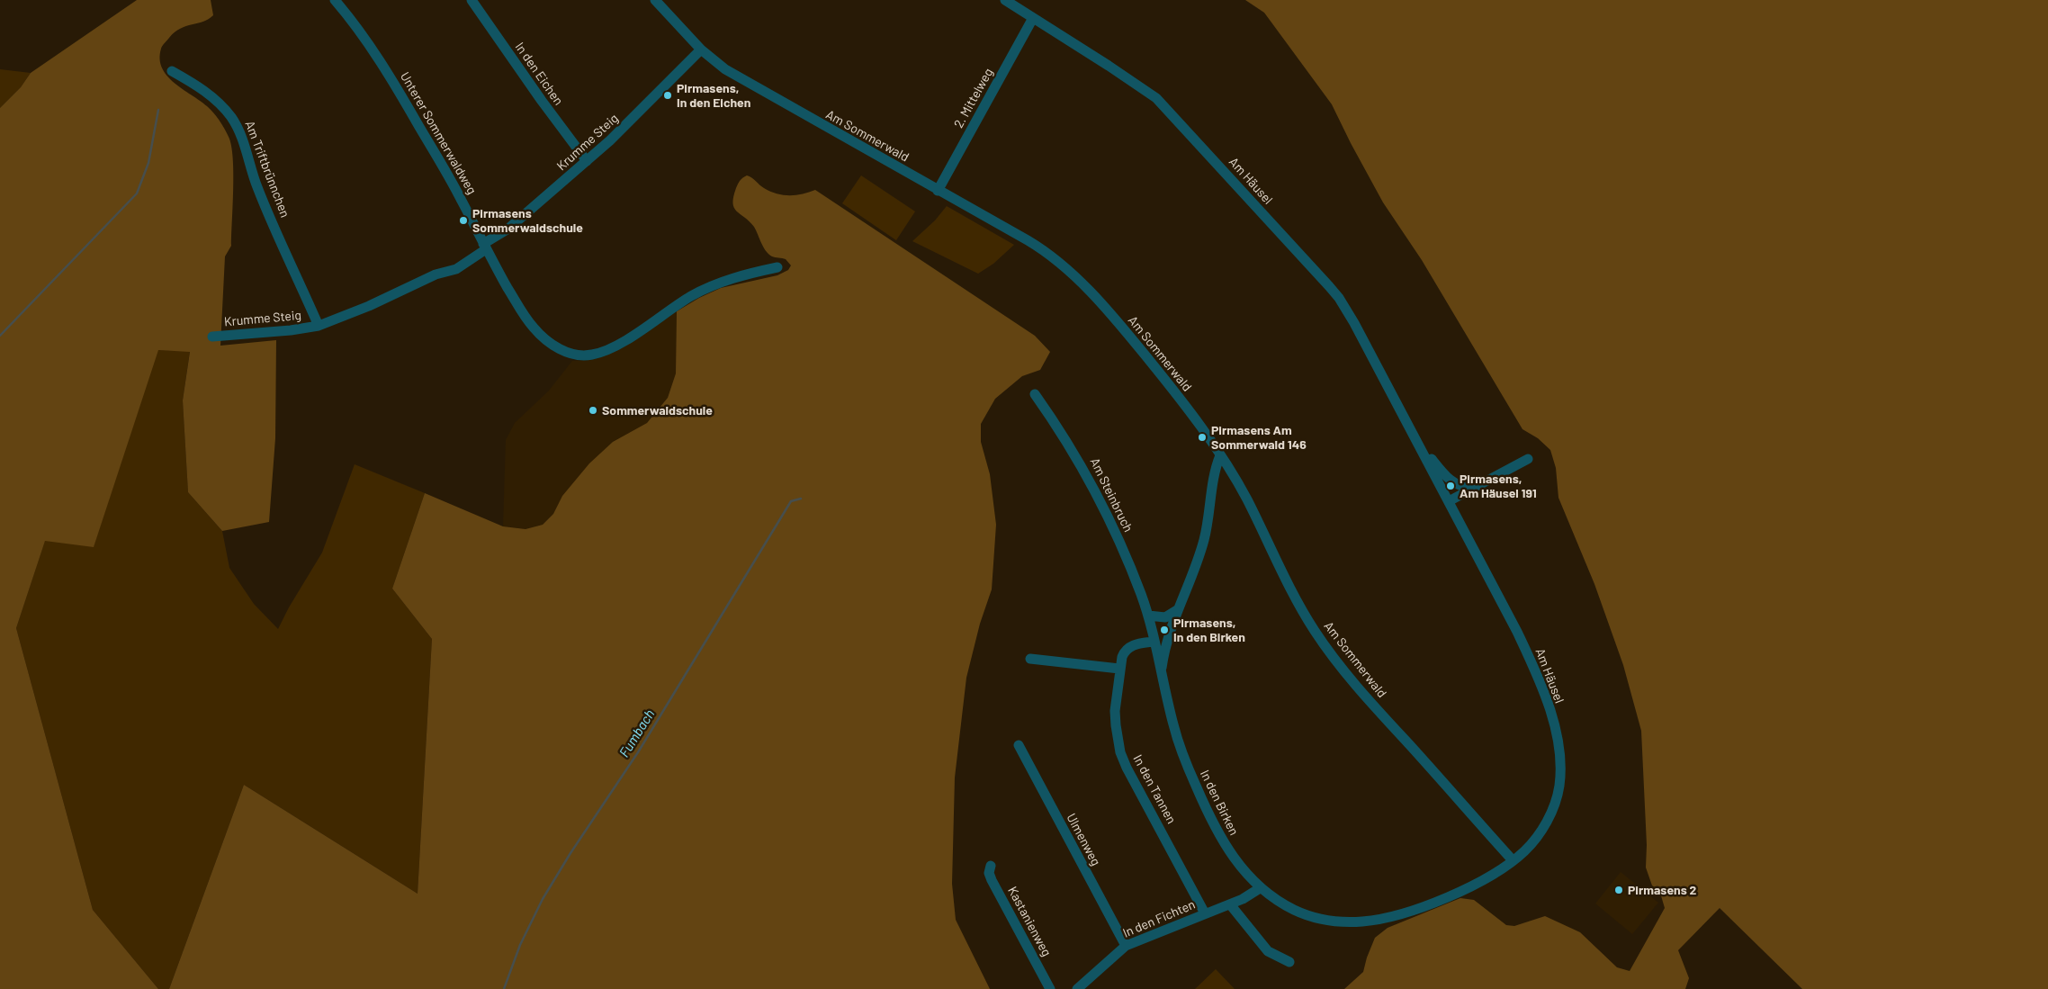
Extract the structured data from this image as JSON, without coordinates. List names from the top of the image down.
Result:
{
  "streets": {
    "street": [
      "In den Eichen",
      "2. Mittelweg",
      "Unterer Sommerwaldweg",
      "Am Sommerwald",
      "Krumme Steig",
      "Am Triftbrünnchen",
      "Am Häusel",
      "Am Steinbruch",
      "In den Tannen",
      "In den Birken",
      "Ulmenweg",
      "In den Fichten",
      "Kastanienweg"
    ]
  },
  "crossings": [
    ["In den Eichen", "Krumme Steig"],
    ["2. Mittelweg", "Am Sommerwald"],
    ["2. Mittelweg", "Am Häusel"],
    ["Unterer Sommerwaldweg", "Krumme Steig"],
    ["Am Sommerwald", "Krumme Steig"],
    ["Am Sommerwald", "Am Häusel"],
    ["Am Sommerwald", "In den Birken"],
    ["Krumme Steig", "Am Triftbrünnchen"],
    ["Am Häusel", "In den Birken"],
    ["Am Steinbruch", "In den Tannen"],
    ["Am Steinbruch", "In den Birken"],
    ["In den Tannen", "In den Fichten"],
    ["In den Birken", "In den Fichten"],
    ["Ulmenweg", "In den Fichten"]
  ],
  "water": ["Fumbach"],
  "places": [
    "Pirmasens, In den Eichen",
    "Pirmasens Sommerwaldschule",
    "Sommerwaldschule",
    "Pirmasens Am Sommerwald 146",
    "Pirmasens, Am Häusel 191",
    "Pirmasens, In den Birken",
    "Pirmasens 2"
  ]
}
